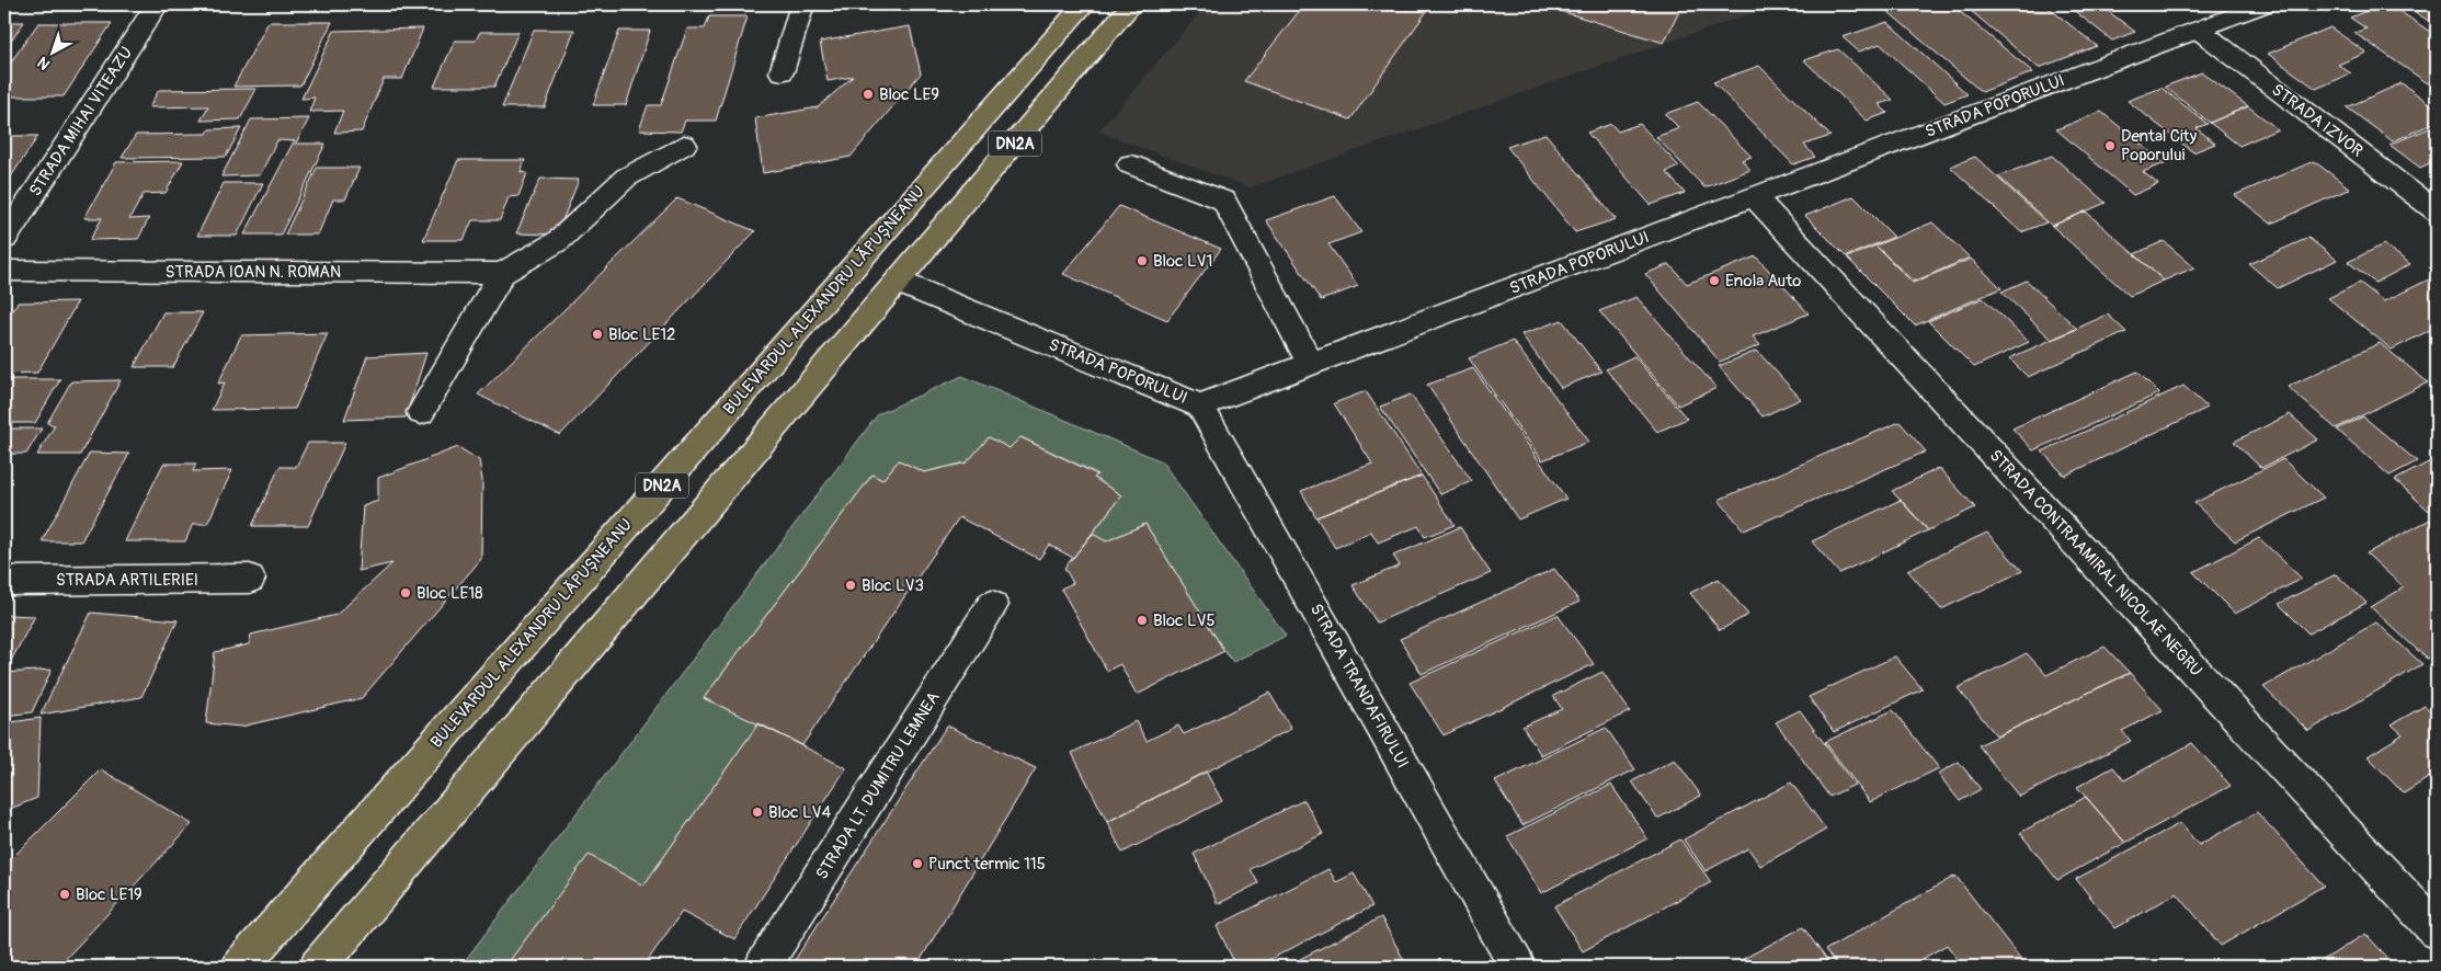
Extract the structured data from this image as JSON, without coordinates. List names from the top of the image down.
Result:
{
  "streets": {
    "main road": ["DN2A", "BULEVARDUL ALEXANDRU LĂPUȘNEANU"],
    "street": [
      "STRADA POPORULUI",
      "STRADA IZVOR",
      "STRADA MIHAI VITEAZU",
      "STRADA IOAN N. ROMAN",
      "STRADA CONTRAAMIRAL NICOLAE NEGRU",
      "STRADA ARTILERIEI",
      "STRADA TRANDAFIRULUI",
      "STRADA LT. DUMITRU LEMNEA"
    ]
  },
  "crossings": [
    ["STRADA POPORULUI", "STRADA IZVOR"],
    ["STRADA POPORULUI", "DN2A"],
    ["STRADA POPORULUI", "STRADA CONTRAAMIRAL NICOLAE NEGRU"],
    ["STRADA POPORULUI", "STRADA TRANDAFIRULUI"]
  ],
  "places": [
    "Bloc LE9",
    "Dental City Poporului",
    "Bloc LV1",
    "Enola Auto",
    "Bloc LE12",
    "Bloc LV3",
    "Bloc LE18",
    "Bloc LV5",
    "Bloc LV4",
    "Punct termic 115",
    "Bloc LE19"
  ],
  "north": "bottom left"
}
